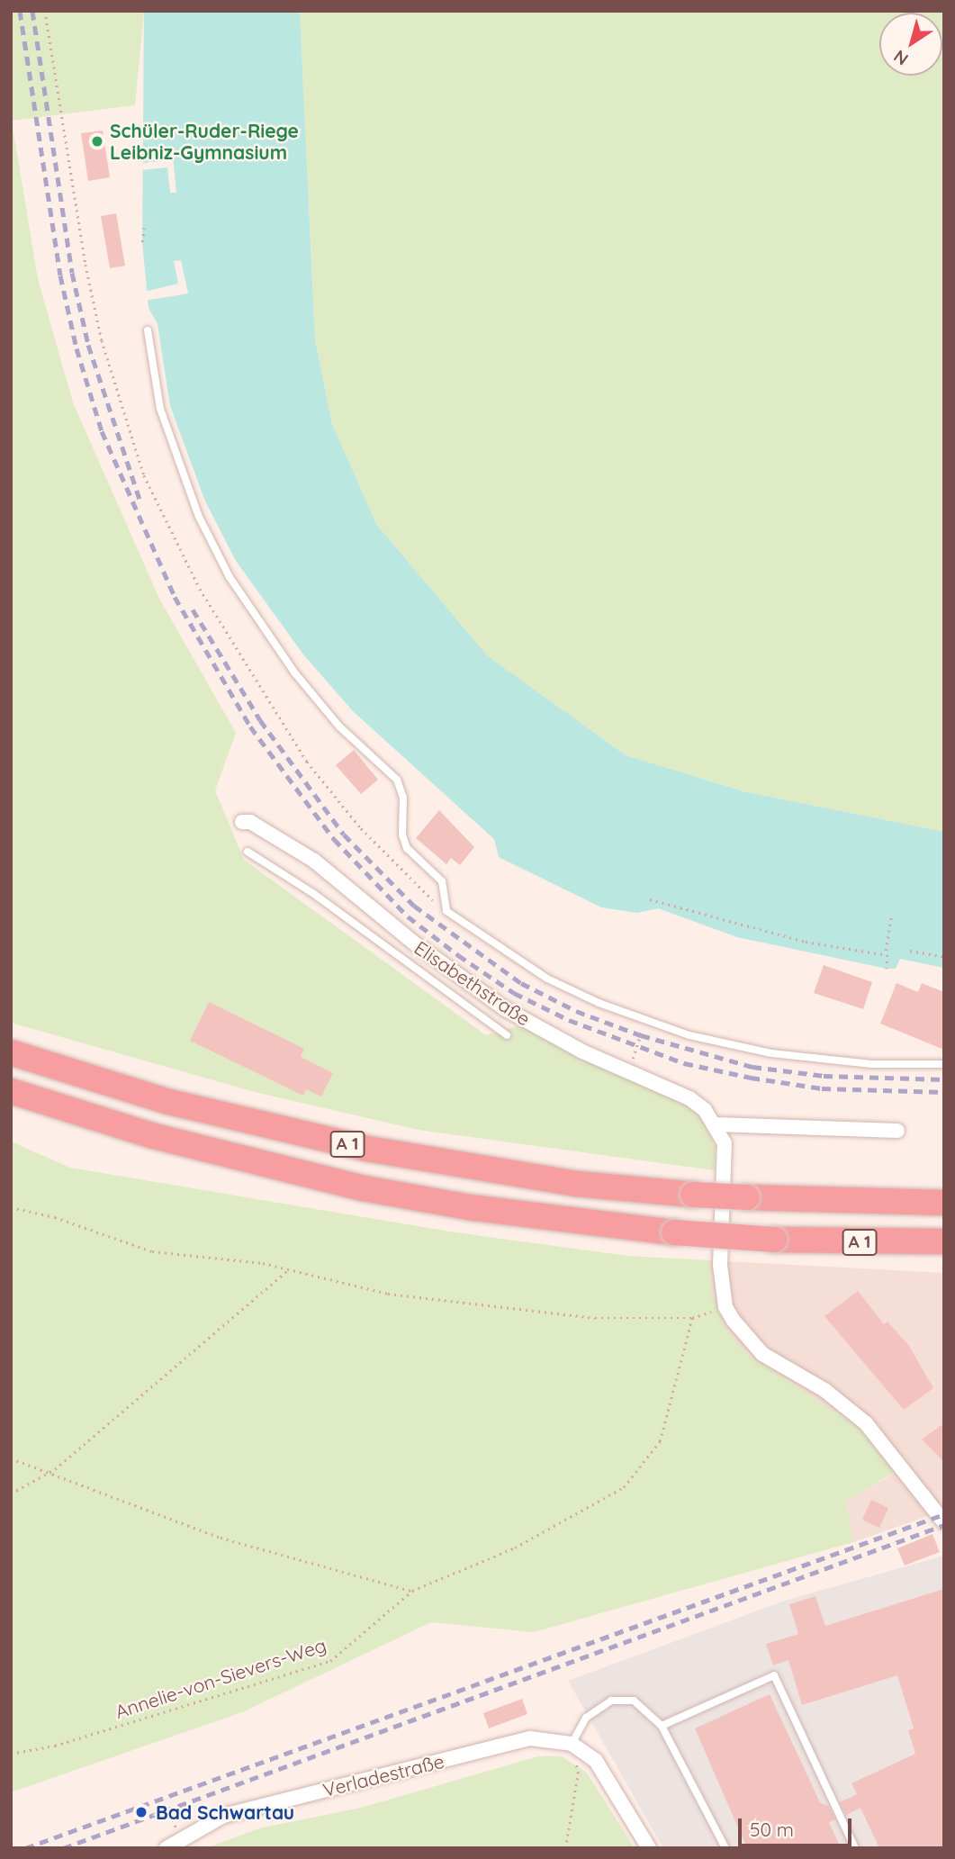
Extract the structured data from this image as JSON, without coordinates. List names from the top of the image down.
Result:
{
  "streets": {
    "highway": ["A 1"],
    "street": ["Elisabethstraße", "Verladestraße"],
    "path": ["Annelie-von-Sievers-Weg"]
  },
  "places": ["Schüler-Ruder-Riege Leibniz-Gymnasium", "Bad Schwartau"],
  "scale_bar": "50 m",
  "north": "bottom left"
}
